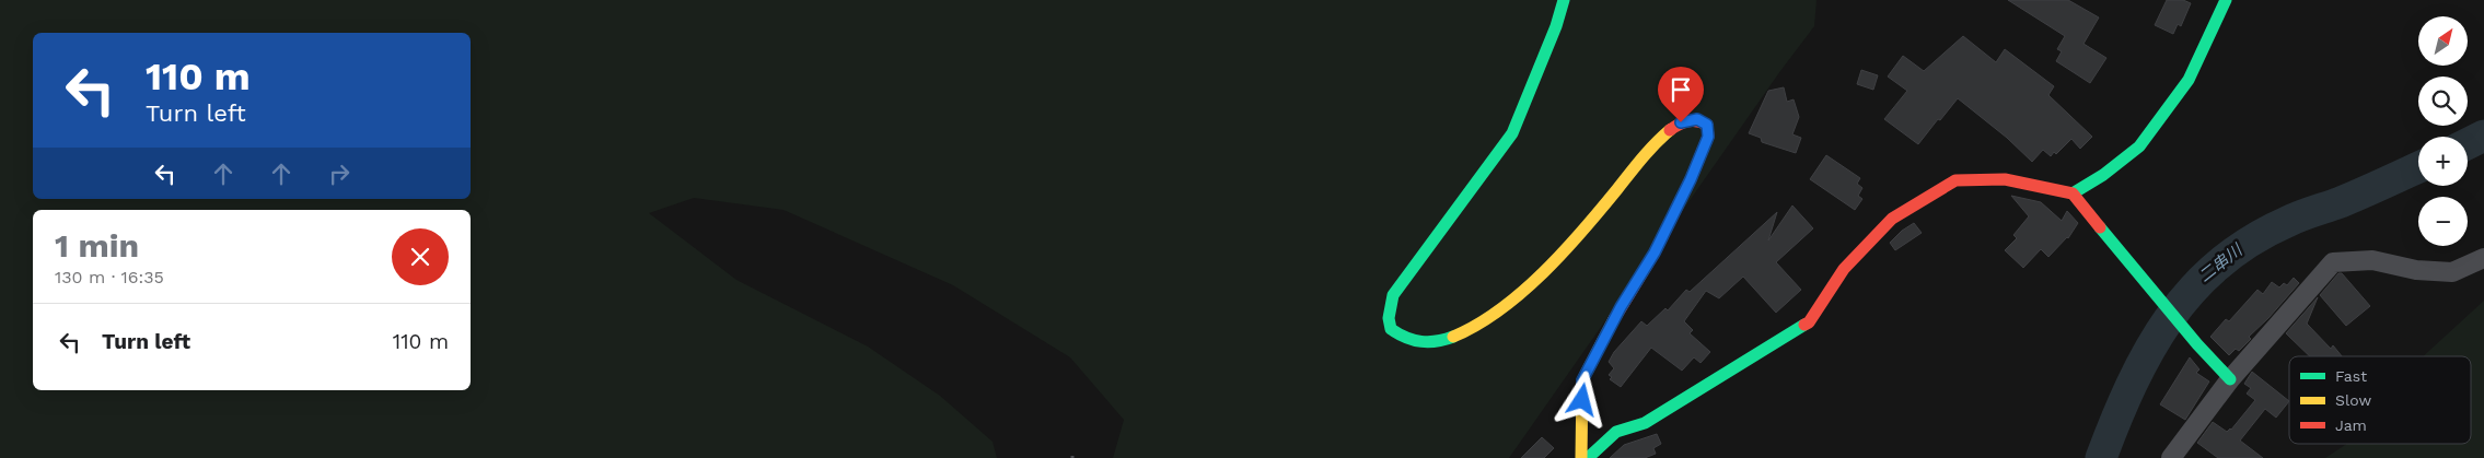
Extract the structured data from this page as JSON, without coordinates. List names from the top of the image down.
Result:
{
  "water": ["二串川"],
  "legend": ["Fast", "Slow", "Jam"],
  "north": "top right",
  "page": {
    "map_buttons": ["+", "−"],
    "turn": ["110 m", "Turn left"],
    "heading": ["1 min", "130 m · 16:35"],
    "list": [
      {
        "name": "Turn left",
        "value": "110 m"
      }
    ]
  }
}
